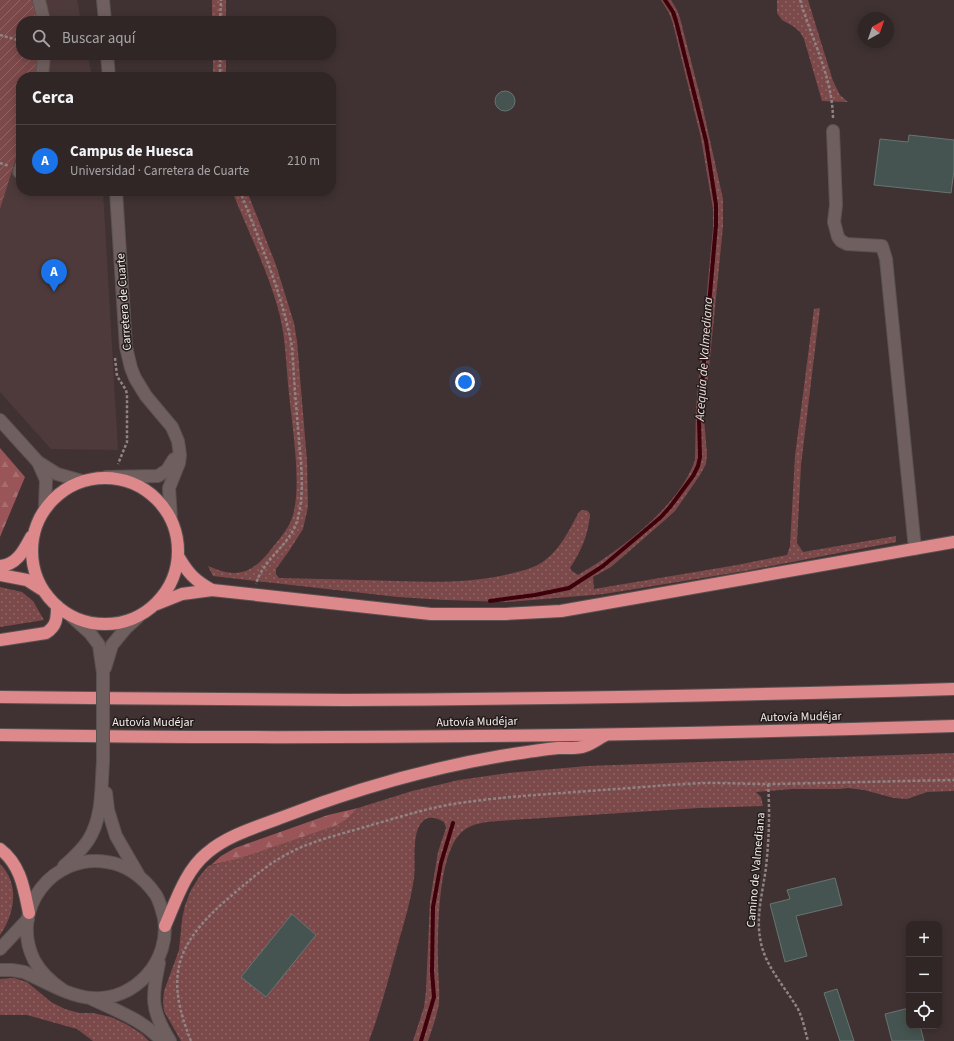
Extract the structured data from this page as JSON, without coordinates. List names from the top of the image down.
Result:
{
  "streets": {
    "highway": ["Autovía Mudéjar"],
    "street": ["Carretera de Cuarte"],
    "path": ["Camino de Valmediana"]
  },
  "water": ["Acequia de Valmediana"],
  "north": "top right",
  "page": {
    "search": "Buscar aquí",
    "heading": "Cerca",
    "list": [
      {
        "mark": "A",
        "name": "Campus de Huesca",
        "note": "Universidad · Carretera de Cuarte",
        "value": "210 m"
      }
    ],
    "pins": "A",
    "map_buttons": ["+", "−"]
  }
}
